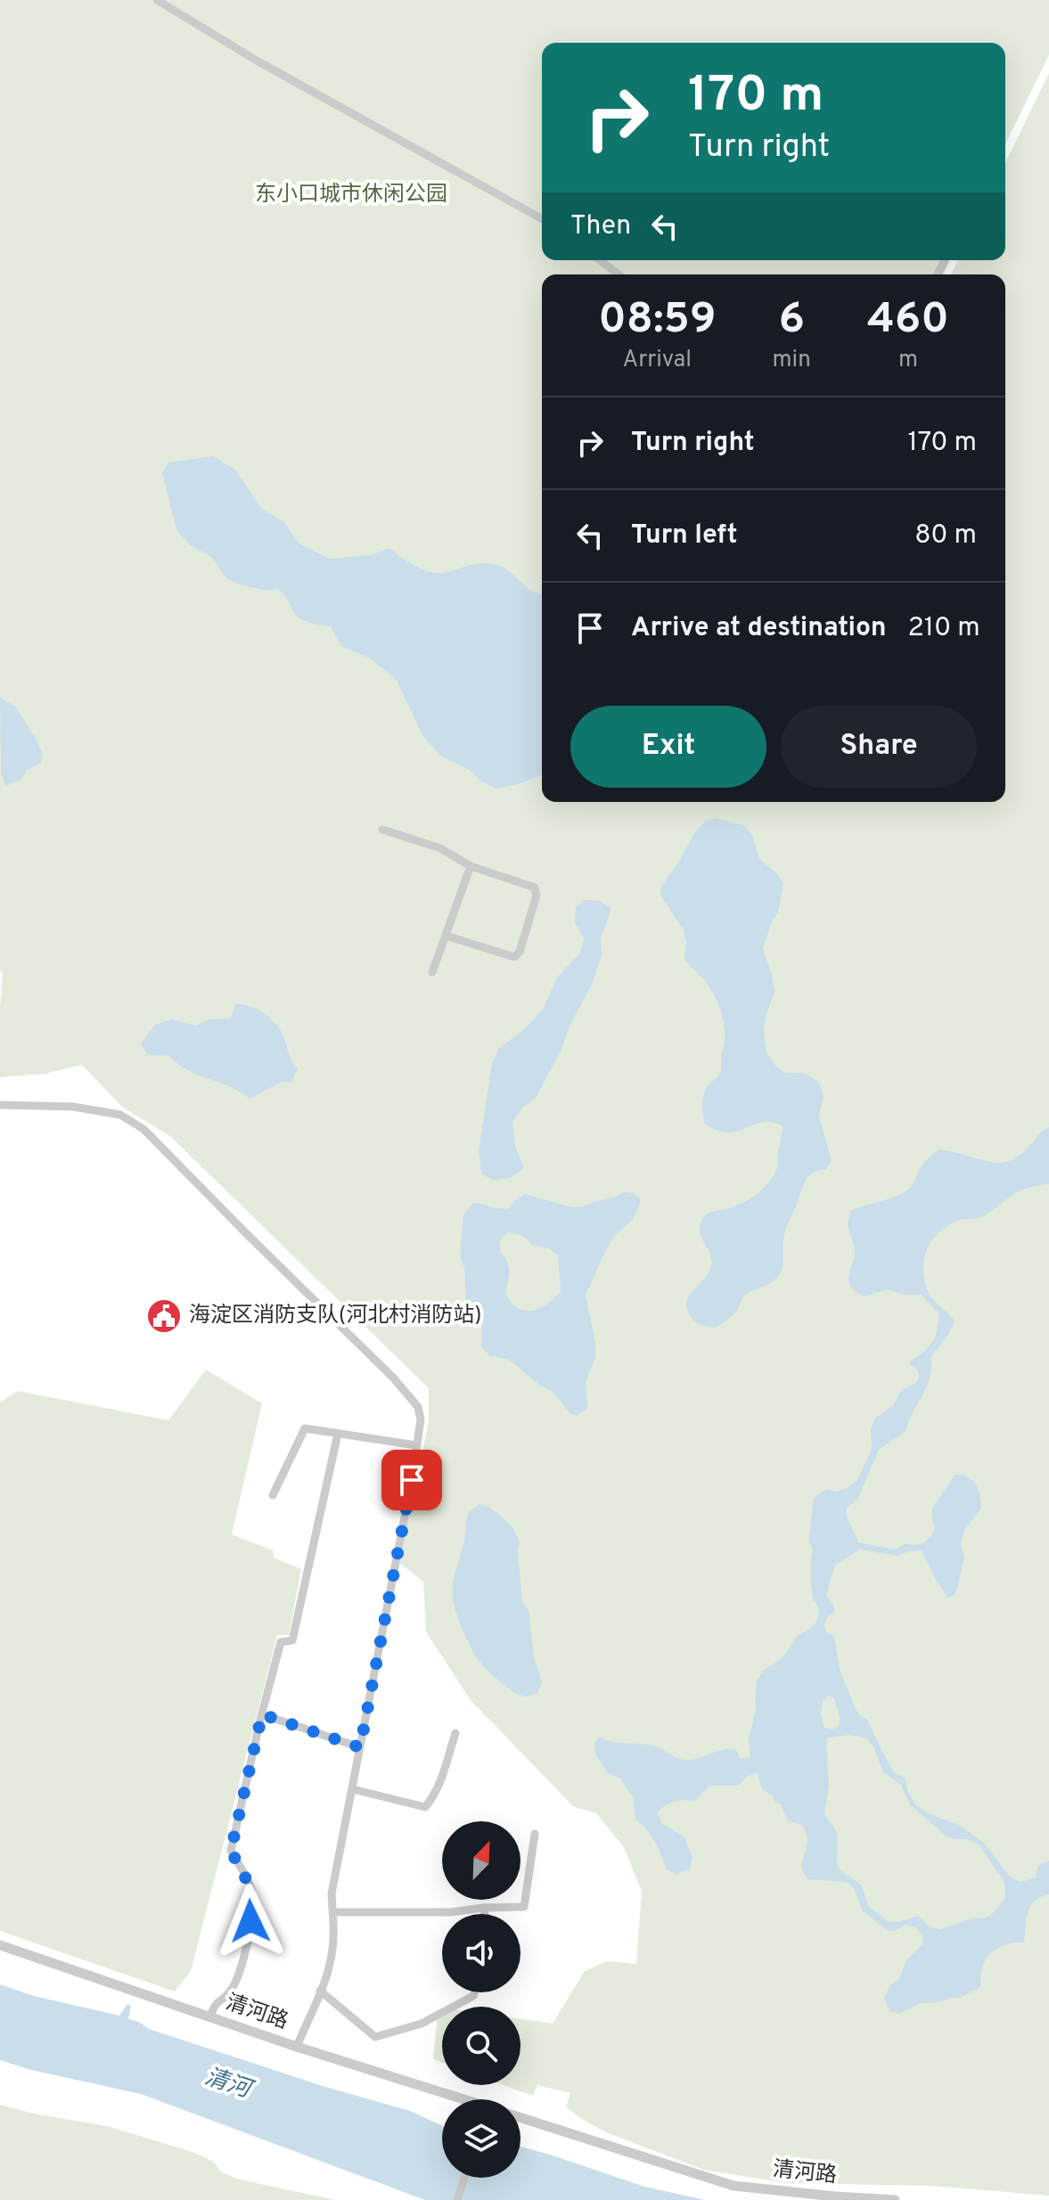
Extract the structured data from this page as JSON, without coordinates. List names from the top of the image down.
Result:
{
  "streets": {
    "street": ["清河路"]
  },
  "water": ["清河"],
  "parks": ["东小口城市休闲公园"],
  "places": {
    "public building": ["海淀区消防支队(河北村消防站)"]
  },
  "north": "top right",
  "page": {
    "turn": ["170 m", "Turn right"],
    "then": "Then",
    "eta": [
      "08:59",
      "Arrival",
      "6",
      "min",
      "460",
      "m"
    ],
    "list": [
      {
        "name": "Turn right",
        "value": "170 m"
      },
      {
        "name": "Turn left",
        "value": "80 m"
      },
      {
        "name": "Arrive at destination",
        "value": "210 m"
      }
    ],
    "buttons": ["Exit", "Share"]
  }
}
